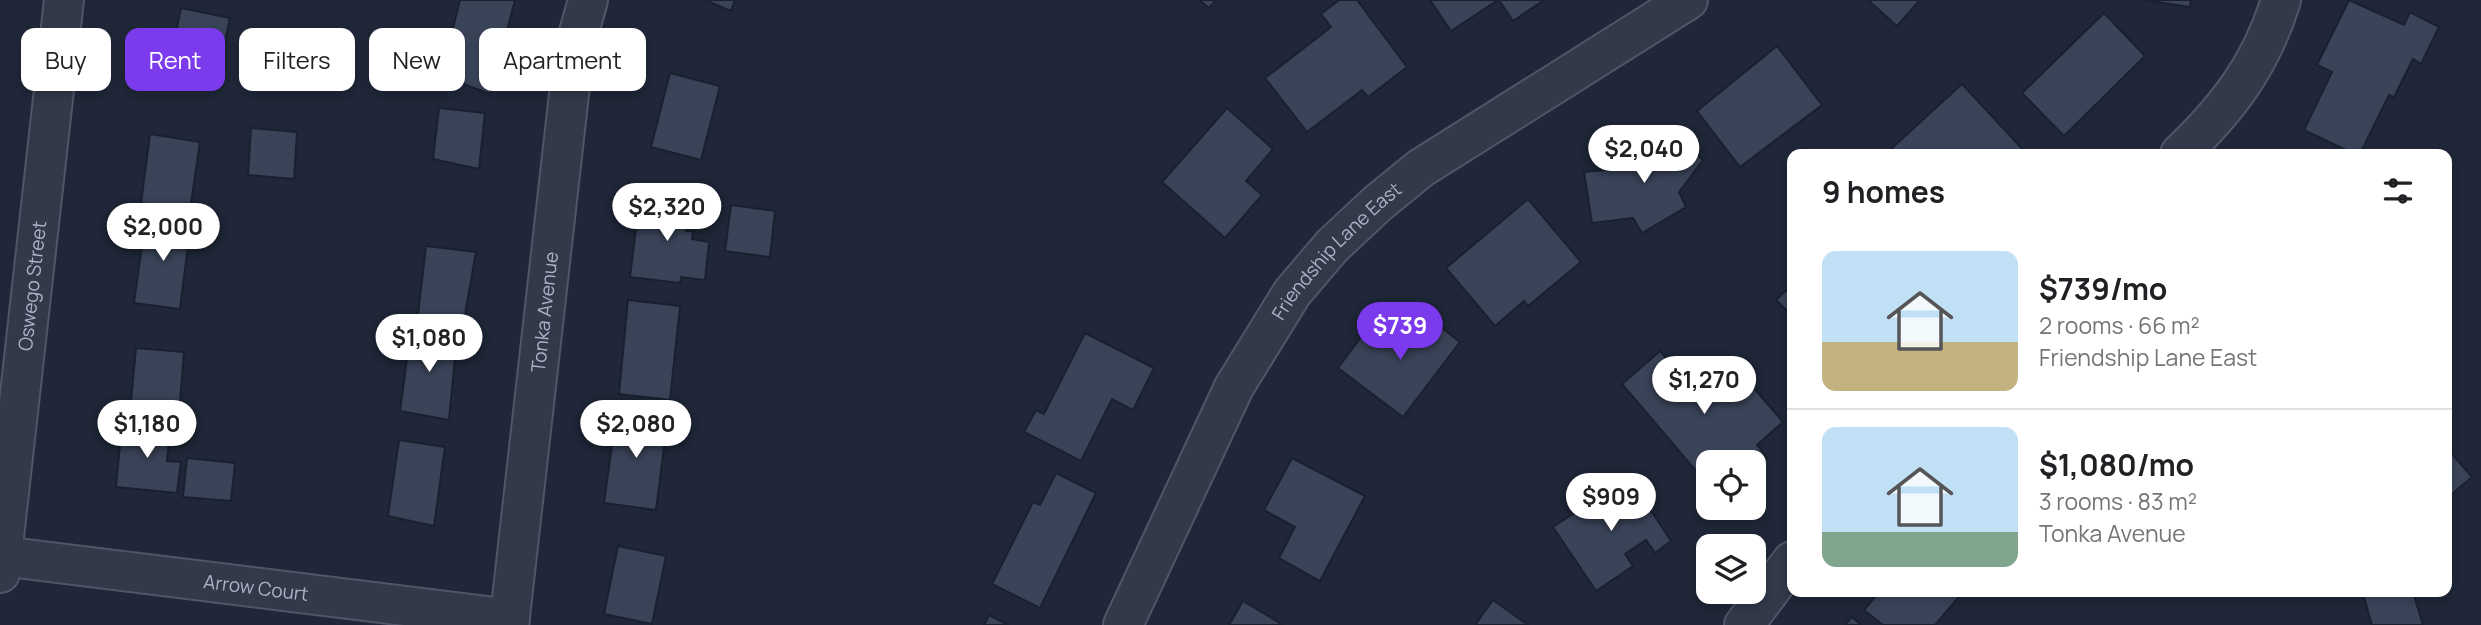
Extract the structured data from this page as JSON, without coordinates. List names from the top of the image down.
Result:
{
  "streets": {
    "street": [
      "Friendship Lane East",
      "Oswego Street",
      "Tonka Avenue",
      "Arrow Court"
    ]
  },
  "crossings": [
    ["Oswego Street", "Arrow Court"],
    ["Tonka Avenue", "Arrow Court"]
  ],
  "page": {
    "chip": [
      "Buy",
      "Rent",
      "Filters",
      "New",
      "Apartment"
    ],
    "price": [
      "$2,040",
      "$2,320",
      "$2,000",
      "$739",
      "$1,080",
      "$1,270",
      "$1,180",
      "$2,080",
      "$909"
    ],
    "heading": "9 homes",
    "list": [
      {
        "name": "$739/mo",
        "note": "2 rooms · 66 m² · Friendship Lane East"
      },
      {
        "name": "$1,080/mo",
        "note": "3 rooms · 83 m² · Tonka Avenue"
      }
    ]
  }
}
